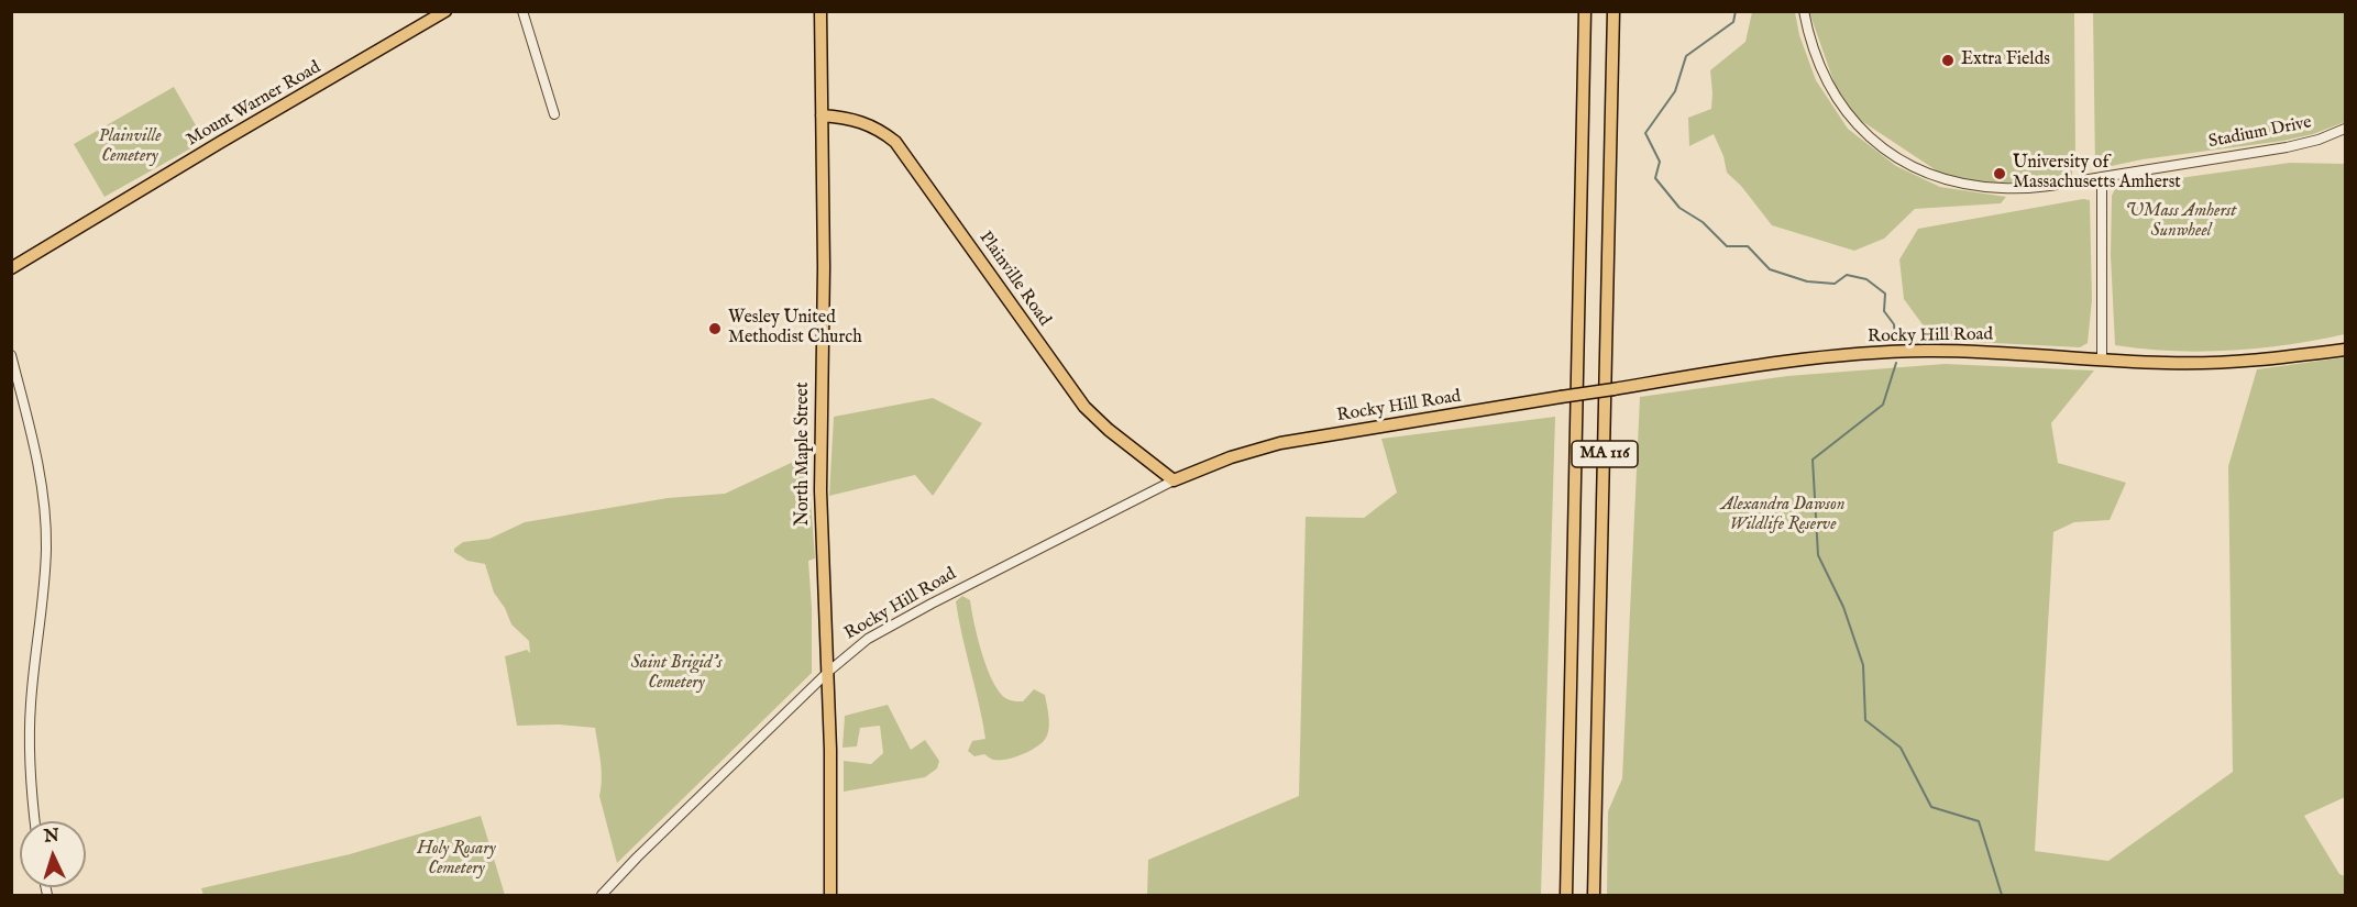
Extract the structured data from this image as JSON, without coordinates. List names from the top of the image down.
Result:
{
  "streets": {
    "main road": [
      "Mount Warner Road",
      "Plainville Road",
      "Rocky Hill Road",
      "North Maple Street",
      "MA 116"
    ],
    "street": ["Stadium Drive"]
  },
  "crossings": [
    ["Plainville Road", "Rocky Hill Road"],
    ["Plainville Road", "North Maple Street"],
    ["Rocky Hill Road", "North Maple Street"]
  ],
  "parks": [
    "Plainville Cemetery",
    "UMass Amherst Sunwheel",
    "Alexandra Dawson Wildlife Reserve",
    "Saint Brigid's Cemetery",
    "Holy Rosary Cemetery"
  ],
  "places": ["Extra Fields", "University of Massachusetts Amherst", "Wesley United Methodist Church"],
  "north": "top"
}
